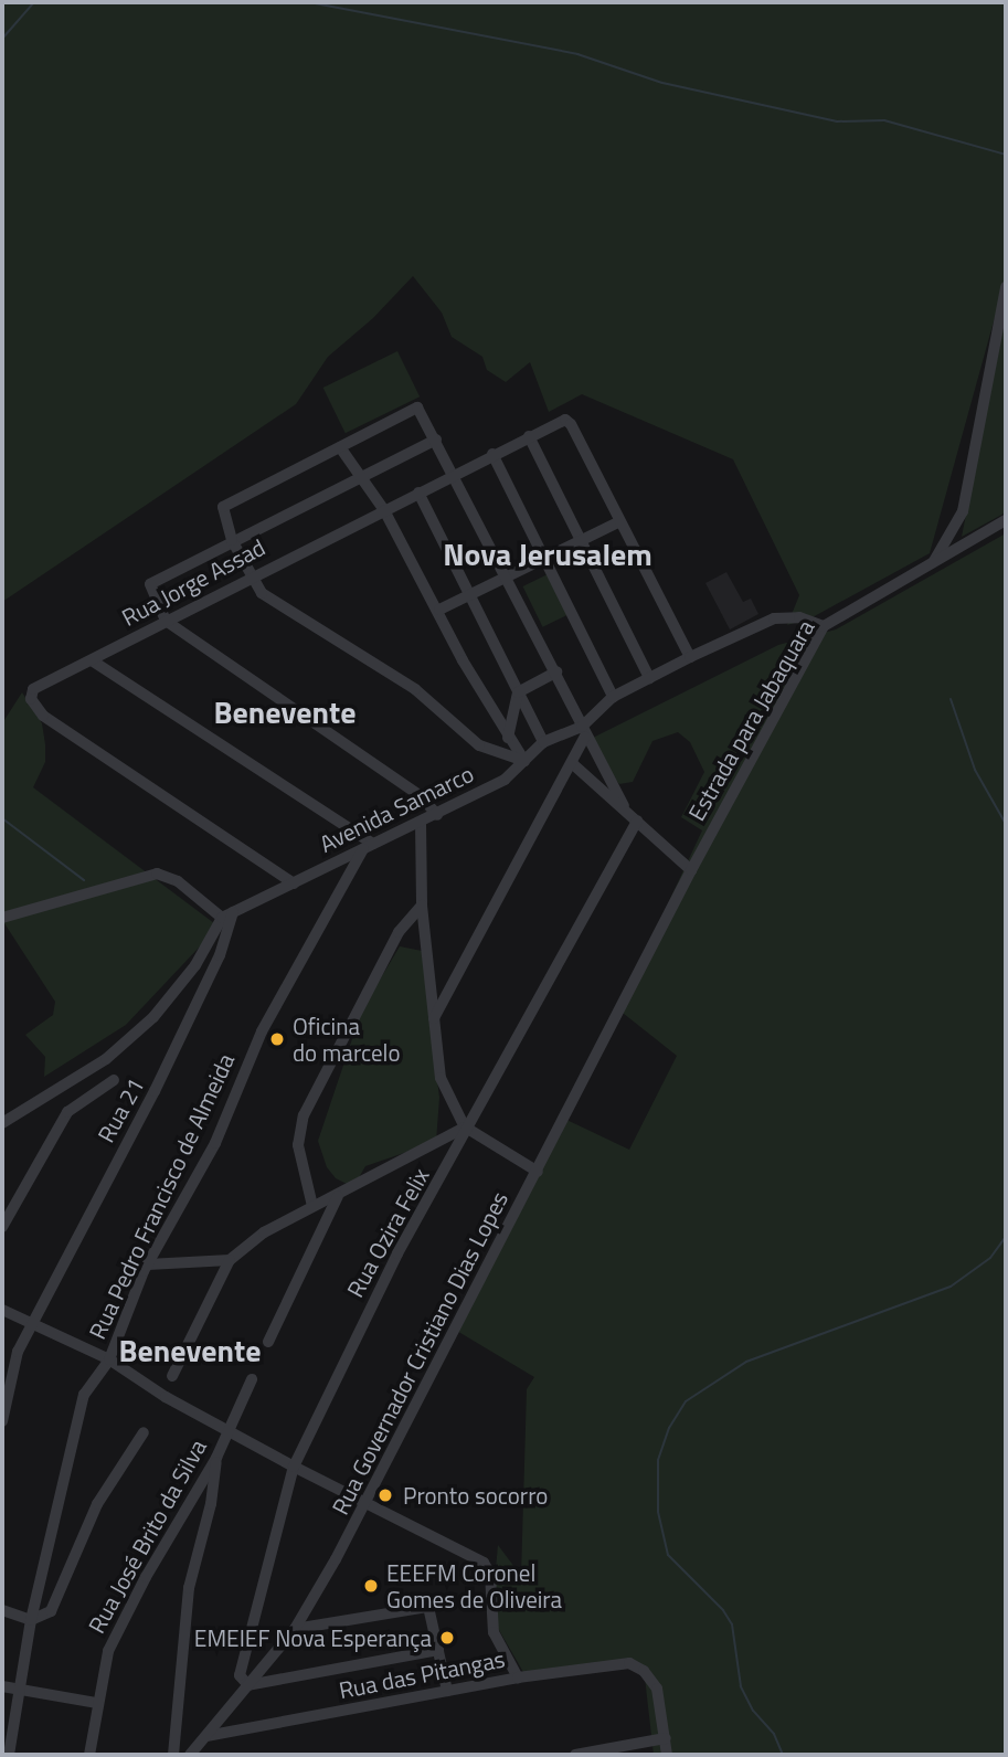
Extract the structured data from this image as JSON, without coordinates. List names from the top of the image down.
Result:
{
  "streets": {
    "street": [
      "Rua Jorge Assad",
      "Estrada para Jabaquara",
      "Avenida Samarco",
      "Rua 21",
      "Rua Pedro Francisco de Almeida",
      "Rua Ozira Felix",
      "Rua Governador Cristiano Dias Lopes",
      "Rua José Brito da Silva",
      "Rua das Pitangas"
    ]
  },
  "crossings": [
    ["Rua Jorge Assad", "Avenida Samarco"],
    ["Estrada para Jabaquara", "Rua Governador Cristiano Dias Lopes"],
    ["Avenida Samarco", "Rua 21"],
    ["Avenida Samarco", "Rua Pedro Francisco de Almeida"],
    ["Rua Ozira Felix", "Rua Governador Cristiano Dias Lopes"],
    ["Rua Governador Cristiano Dias Lopes", "Rua das Pitangas"]
  ],
  "districts": ["Nova Jerusalem", "Benevente", "Benevente"],
  "places": [
    "Oficina do marcelo",
    "Pronto socorro",
    "EEEFM Coronel Gomes de Oliveira",
    "EMEIEF Nova Esperança"
  ]
}
